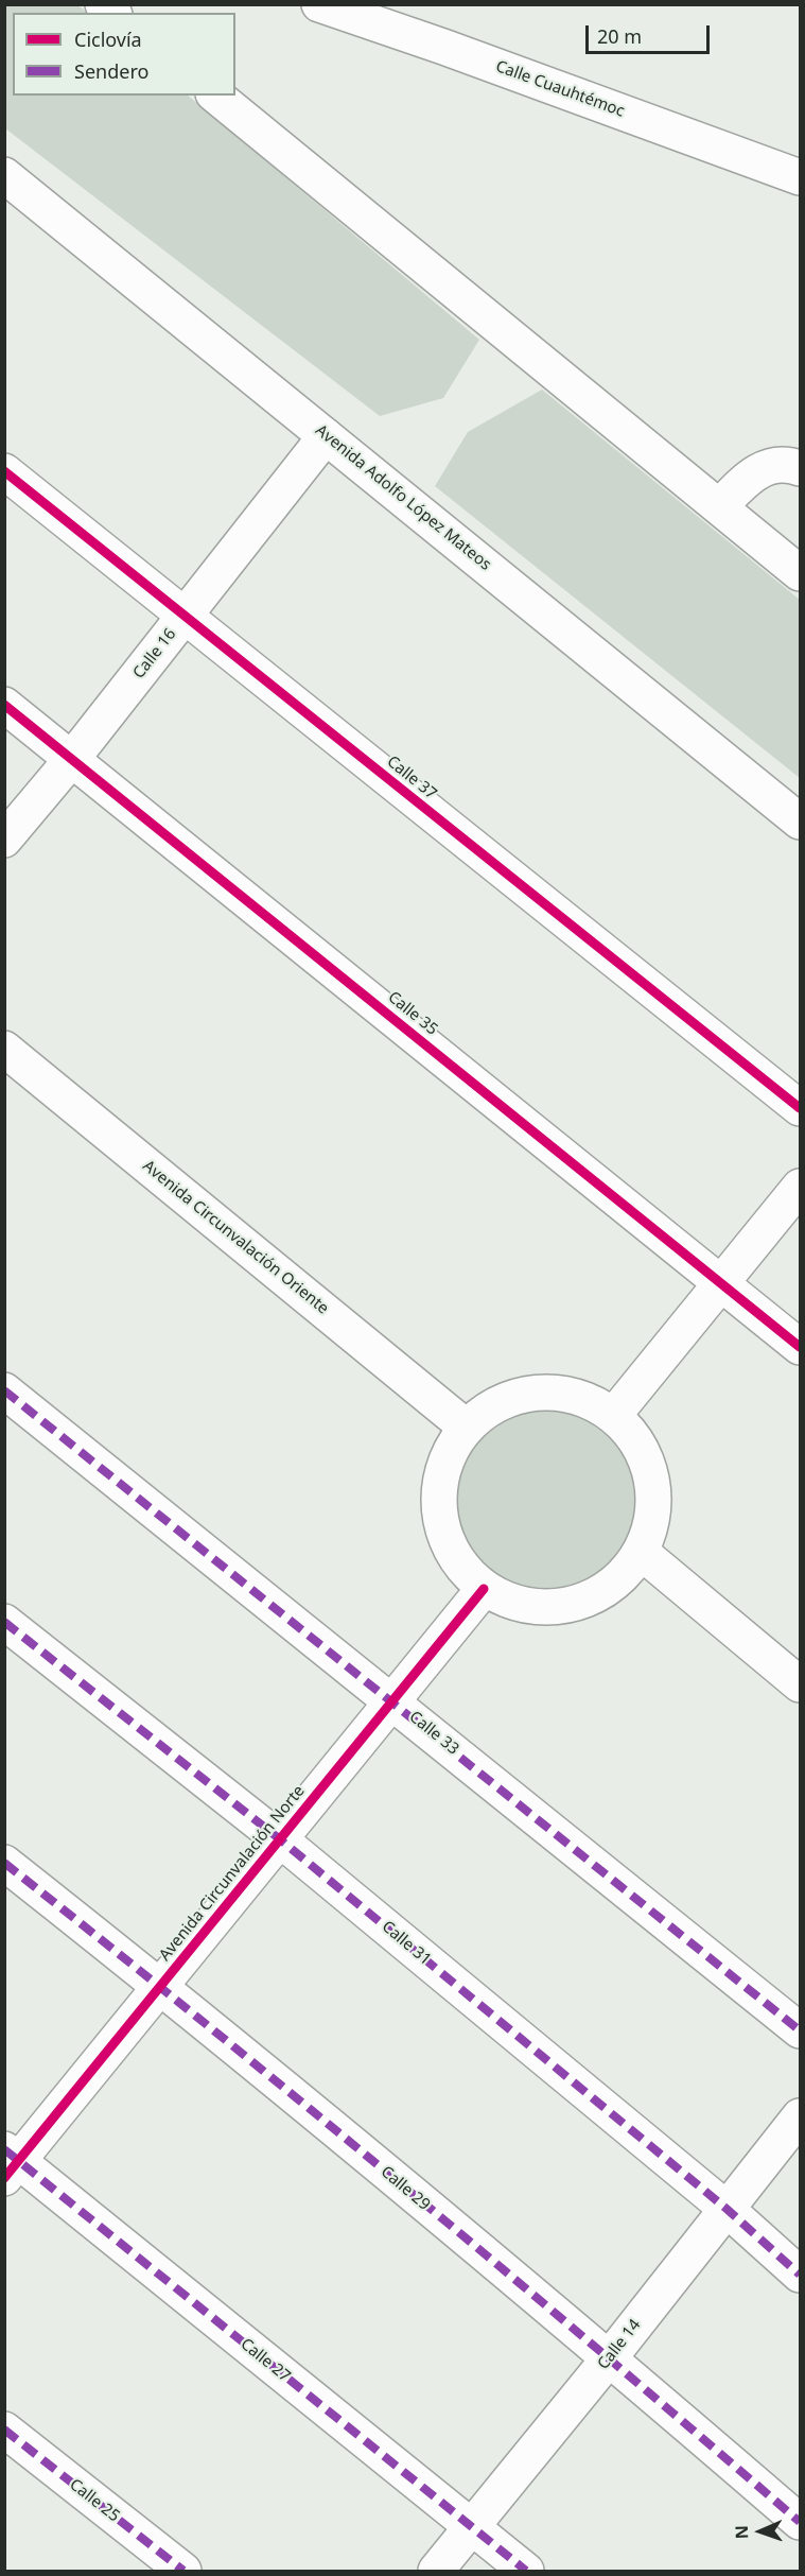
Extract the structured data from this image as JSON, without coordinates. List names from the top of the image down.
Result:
{
  "streets": {
    "street": [
      "Calle Cuauhtémoc",
      "Avenida Adolfo López Mateos",
      "Calle 16",
      "Calle 37",
      "Calle 35",
      "Avenida Circunvalación Oriente",
      "Calle 33",
      "Avenida Circunvalación Norte",
      "Calle 31",
      "Calle 29",
      "Calle 14",
      "Calle 27",
      "Calle 25"
    ]
  },
  "crossings": [
    ["Avenida Adolfo López Mateos", "Calle 16"],
    ["Calle 16", "Calle 37"],
    ["Calle 16", "Calle 35"],
    ["Avenida Circunvalación Oriente", "Avenida Circunvalación Norte"],
    ["Calle 33", "Avenida Circunvalación Norte"],
    ["Avenida Circunvalación Norte", "Calle 31"],
    ["Avenida Circunvalación Norte", "Calle 29"],
    ["Avenida Circunvalación Norte", "Calle 27"],
    ["Calle 31", "Calle 14"],
    ["Calle 29", "Calle 14"],
    ["Calle 14", "Calle 27"]
  ],
  "legend": ["Ciclovía", "Sendero"],
  "scale_bar": "20 m",
  "north": "left"
}
